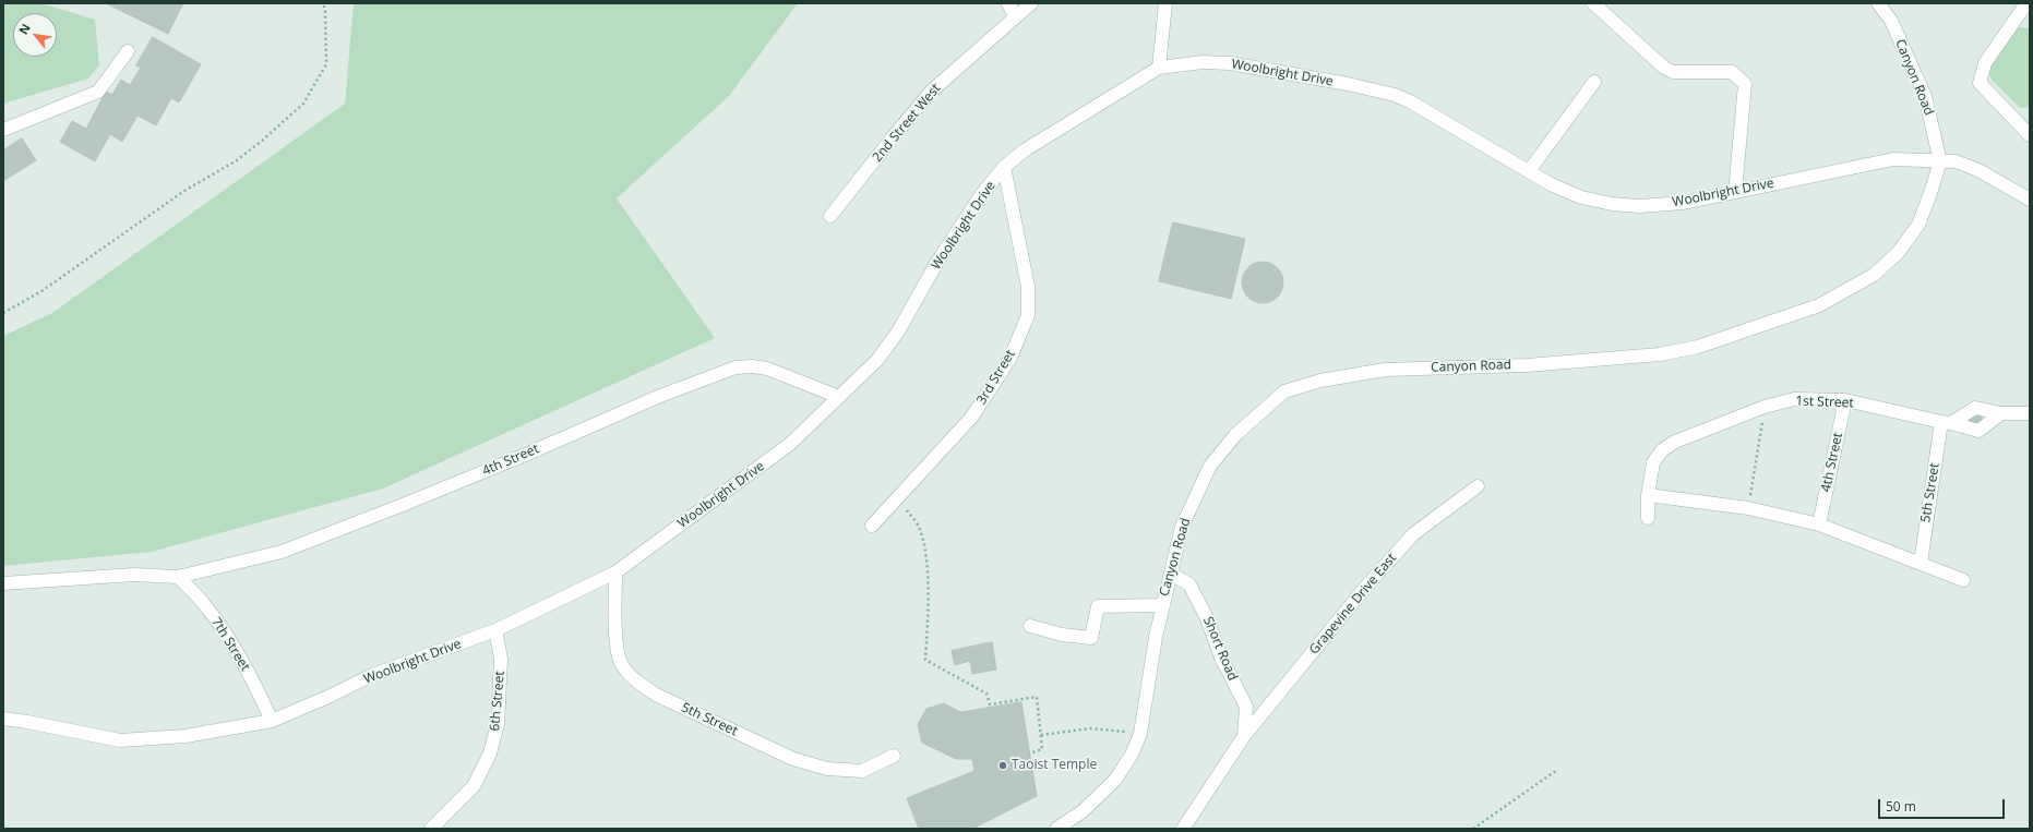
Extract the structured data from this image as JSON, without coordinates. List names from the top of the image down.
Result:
{
  "streets": {
    "street": [
      "Woolbright Drive",
      "Canyon Road",
      "2nd Street West",
      "3rd Street",
      "1st Street",
      "4th Street",
      "5th Street",
      "Grapevine Drive East",
      "7th Street",
      "Short Road",
      "6th Street"
    ]
  },
  "crossings": [
    ["Woolbright Drive", "Canyon Road"],
    ["Woolbright Drive", "3rd Street"],
    ["Woolbright Drive", "4th Street"],
    ["Woolbright Drive", "5th Street"],
    ["Woolbright Drive", "7th Street"],
    ["Woolbright Drive", "6th Street"],
    ["Canyon Road", "Short Road"],
    ["1st Street", "4th Street"],
    ["1st Street", "5th Street"],
    ["4th Street", "7th Street"],
    ["Grapevine Drive East", "Short Road"]
  ],
  "places": ["Taoist Temple"],
  "scale_bar": "50 m",
  "north": "top left"
}
